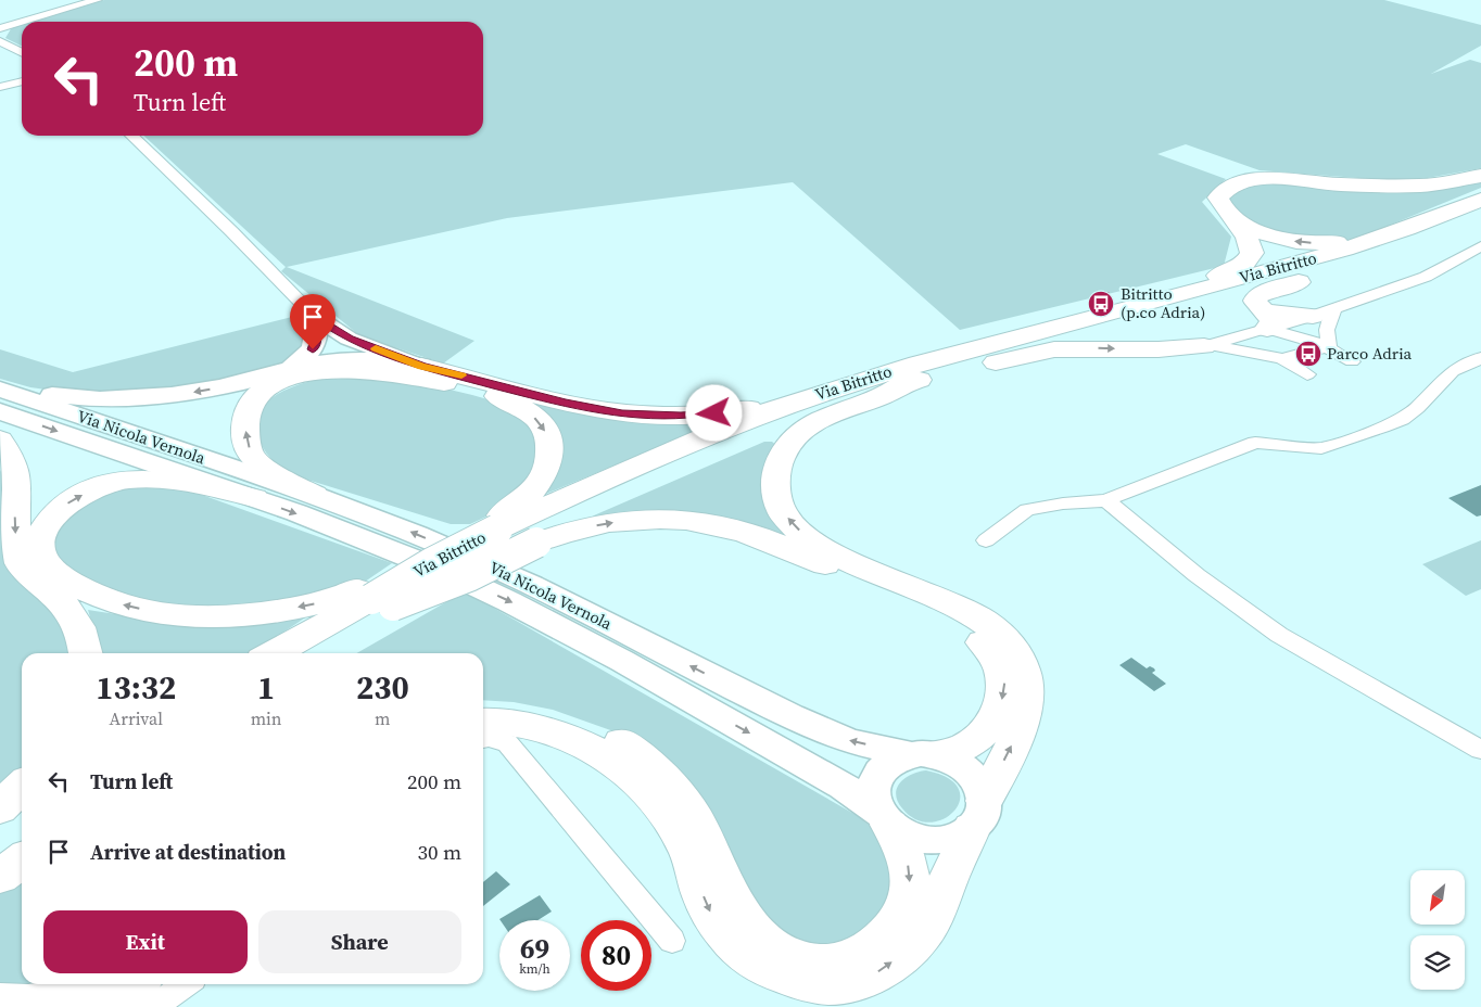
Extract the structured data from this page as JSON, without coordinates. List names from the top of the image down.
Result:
{
  "streets": {
    "highway": ["Via Bitritto"],
    "main road": ["Via Nicola Vernola"]
  },
  "places": {
    "bus stop": ["Bitritto (p.co Adria)", "Parco Adria"]
  },
  "north": "bottom left",
  "page": {
    "turn": ["200 m", "Turn left"],
    "eta": [
      "13:32",
      "Arrival",
      "1",
      "min",
      "230",
      "m"
    ],
    "list": [
      {
        "name": "Turn left",
        "value": "200 m"
      },
      {
        "name": "Arrive at destination",
        "value": "30 m"
      }
    ],
    "buttons": ["Exit", "Share"],
    "speed": "69 km/h",
    "limit": "80"
  }
}
